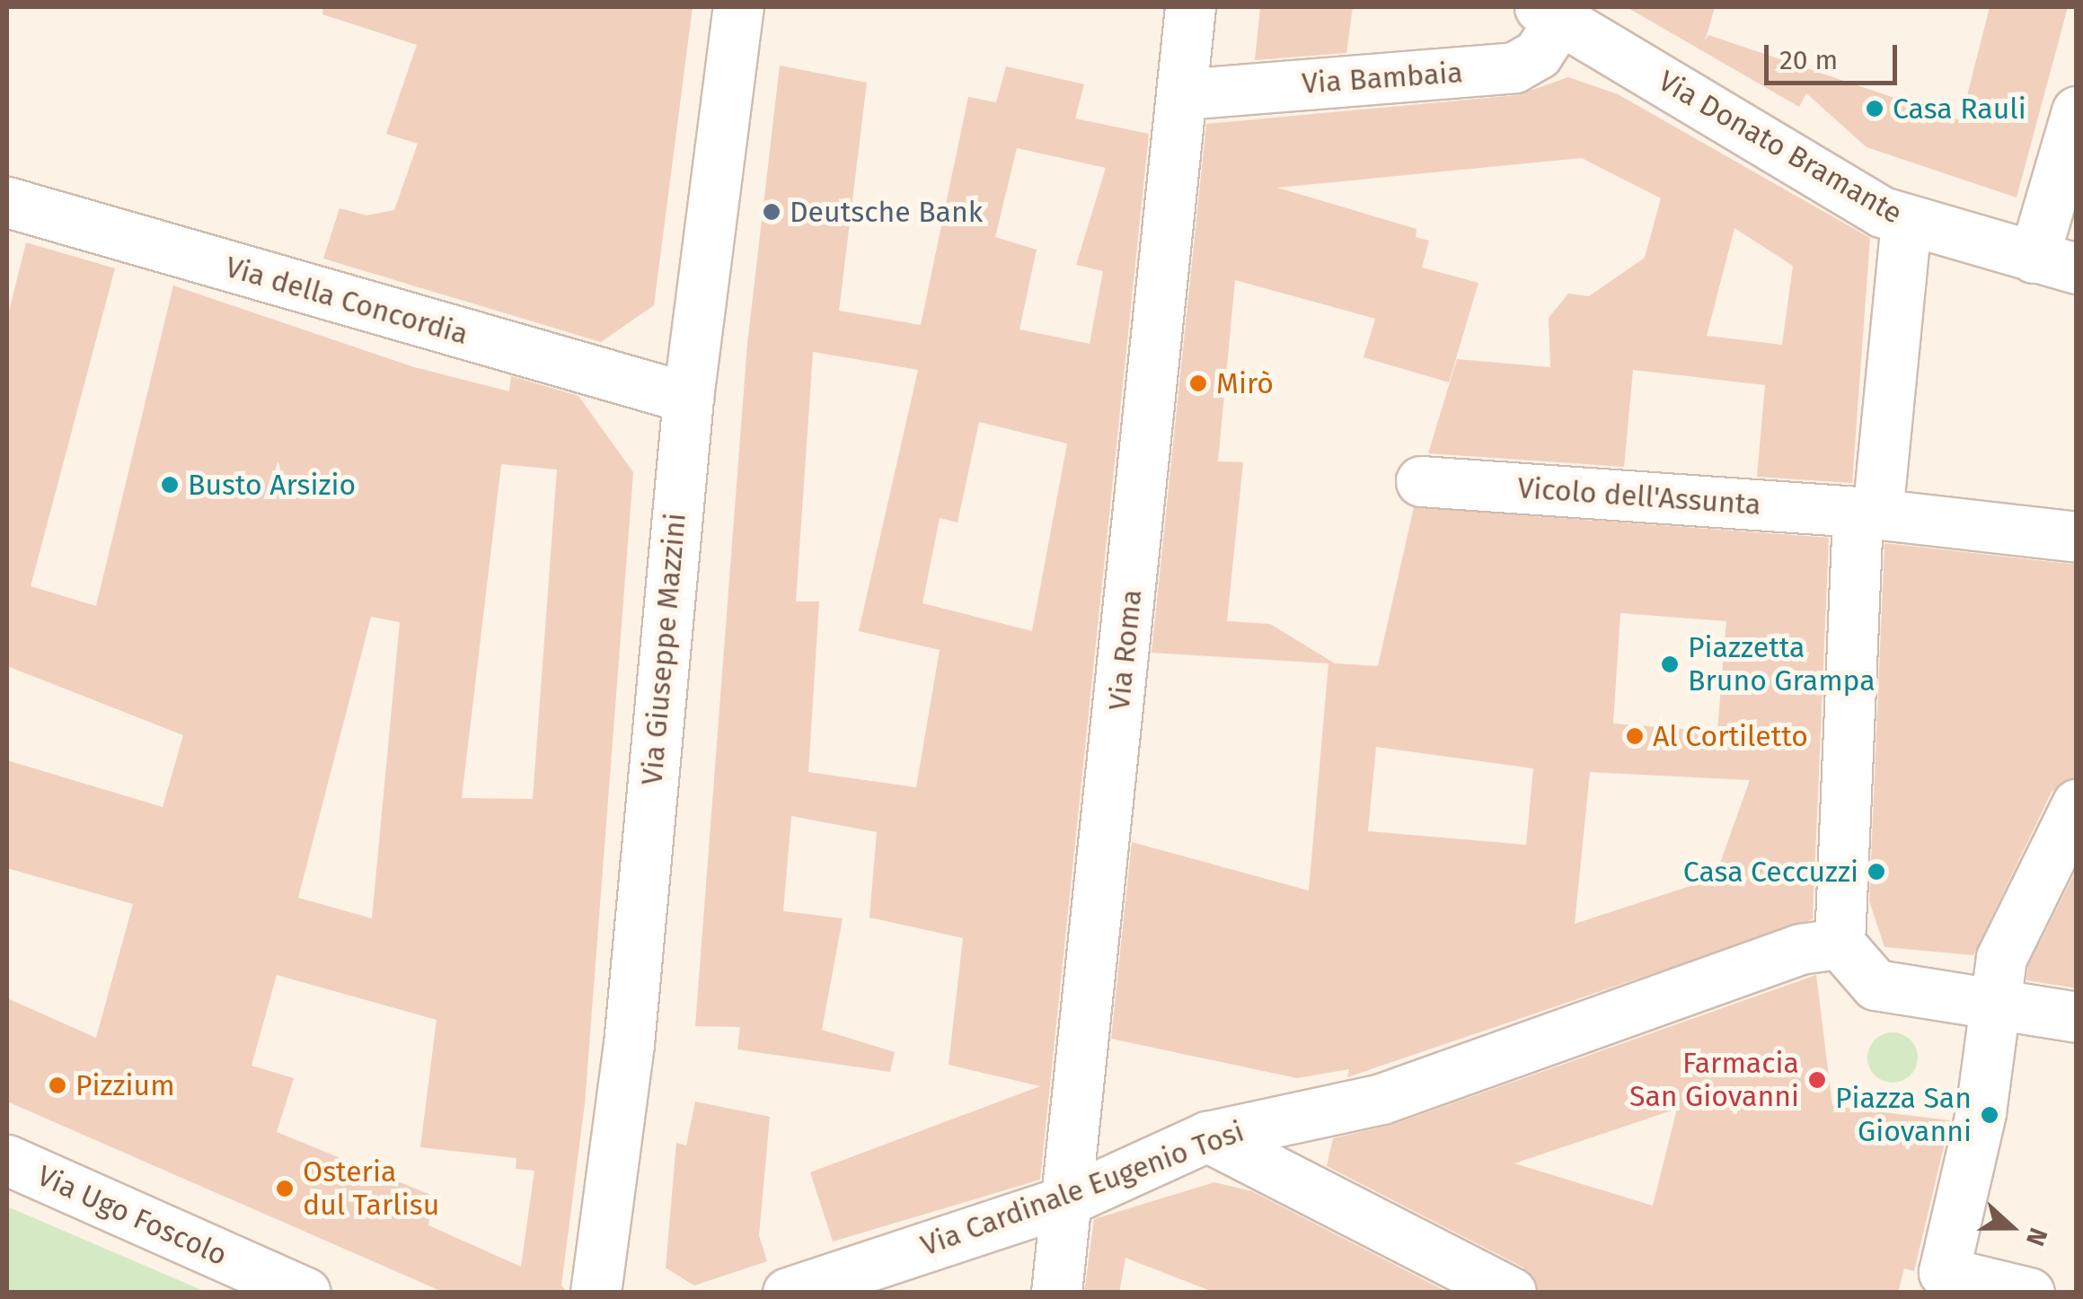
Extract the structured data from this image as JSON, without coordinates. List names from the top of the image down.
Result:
{
  "streets": {
    "street": [
      "Via Bambaia",
      "Via Donato Bramante",
      "Via della Concordia",
      "Vicolo dell'Assunta",
      "Via Giuseppe Mazzini",
      "Via Roma",
      "Via Cardinale Eugenio Tosi",
      "Via Ugo Foscolo"
    ]
  },
  "crossings": [
    ["Via Bambaia", "Via Donato Bramante"],
    ["Via Bambaia", "Via Roma"],
    ["Via della Concordia", "Via Giuseppe Mazzini"],
    ["Via Roma", "Via Cardinale Eugenio Tosi"]
  ],
  "places": [
    "Casa Rauli",
    "Deutsche Bank",
    "Mirò",
    "Busto Arsizio",
    "Piazzetta Bruno Grampa",
    "Al Cortiletto",
    "Casa Ceccuzzi",
    "Farmacia San Giovanni",
    "Pizzium",
    "Piazza San Giovanni",
    "Osteria dul Tarlisu"
  ],
  "scale_bar": "20 m",
  "north": "right"
}
